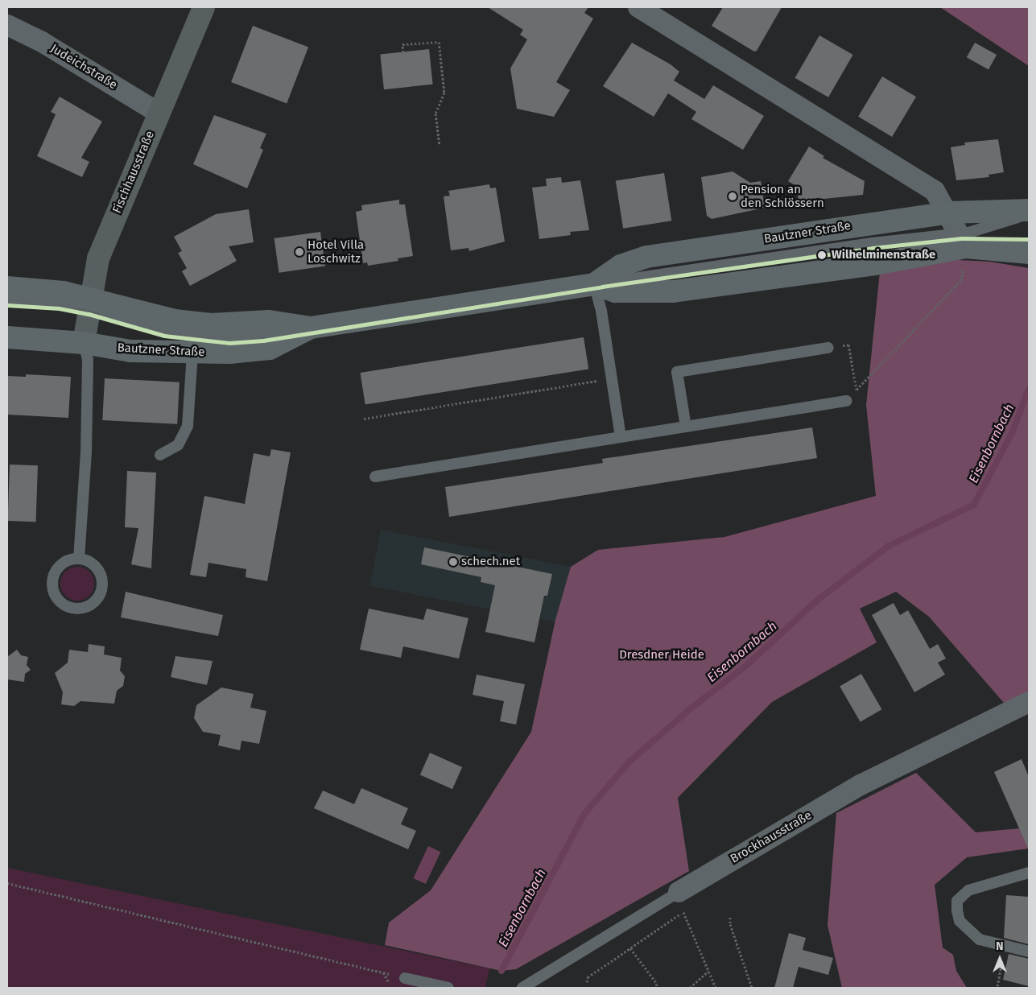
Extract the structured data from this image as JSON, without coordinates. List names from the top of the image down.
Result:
{
  "streets": {
    "main road": ["Fischhausstraße", "Bautzner Straße"],
    "street": ["Judeichstraße", "Brockhausstraße"]
  },
  "crossings": [
    ["Judeichstraße", "Fischhausstraße"],
    ["Fischhausstraße", "Bautzner Straße"]
  ],
  "water": ["Eisenbornbach"],
  "parks": ["Dresdner Heide"],
  "places": [
    "Pension an den Schlössern",
    "Hotel Villa Loschwitz",
    "Wilhelminenstraße",
    "schech.net"
  ],
  "north": "top"
}
